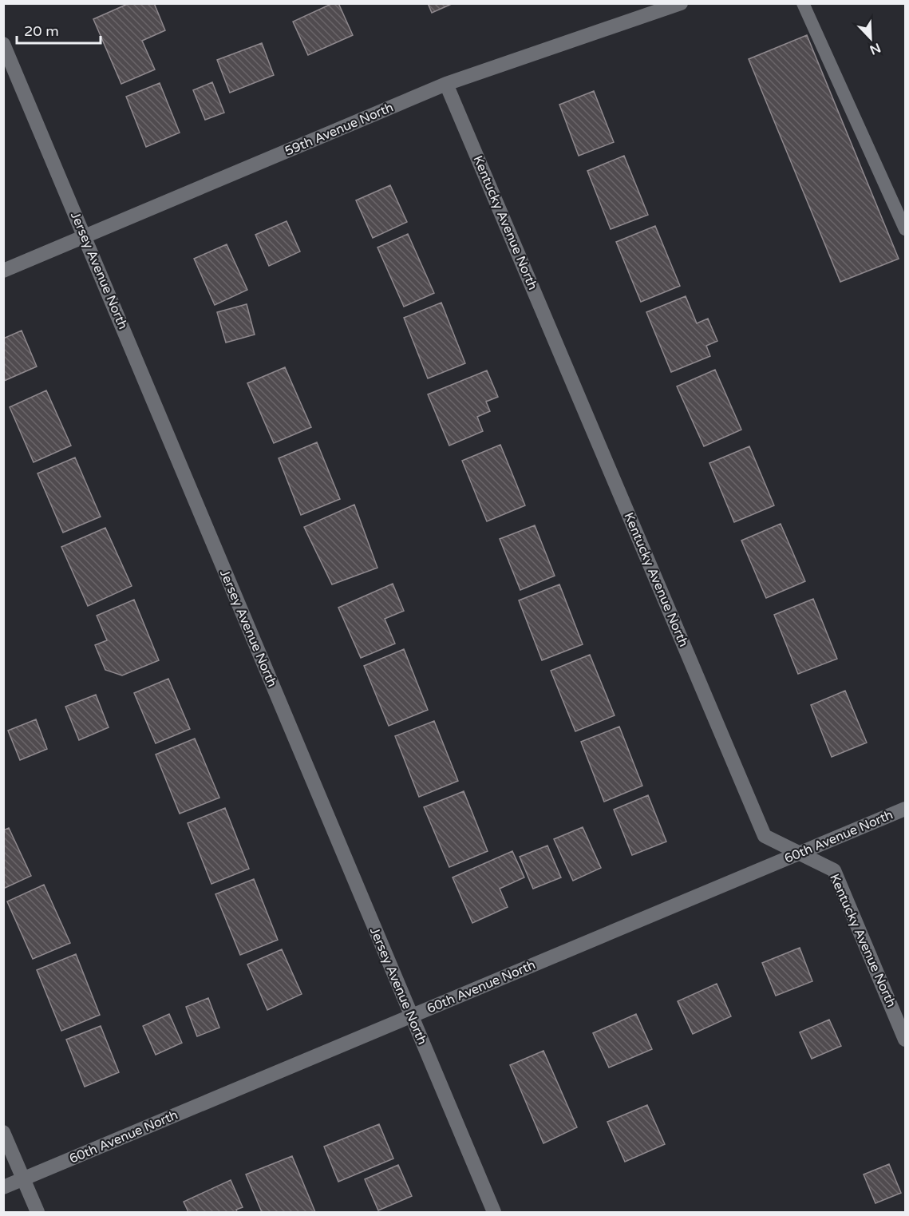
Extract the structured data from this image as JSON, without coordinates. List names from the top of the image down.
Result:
{
  "streets": {
    "street": [
      "59th Avenue North",
      "Kentucky Avenue North",
      "Jersey Avenue North",
      "60th Avenue North"
    ]
  },
  "crossings": [
    ["59th Avenue North", "Kentucky Avenue North"],
    ["59th Avenue North", "Jersey Avenue North"],
    ["Kentucky Avenue North", "60th Avenue North"],
    ["Jersey Avenue North", "60th Avenue North"]
  ],
  "scale_bar": "20 m",
  "north": "bottom right"
}
